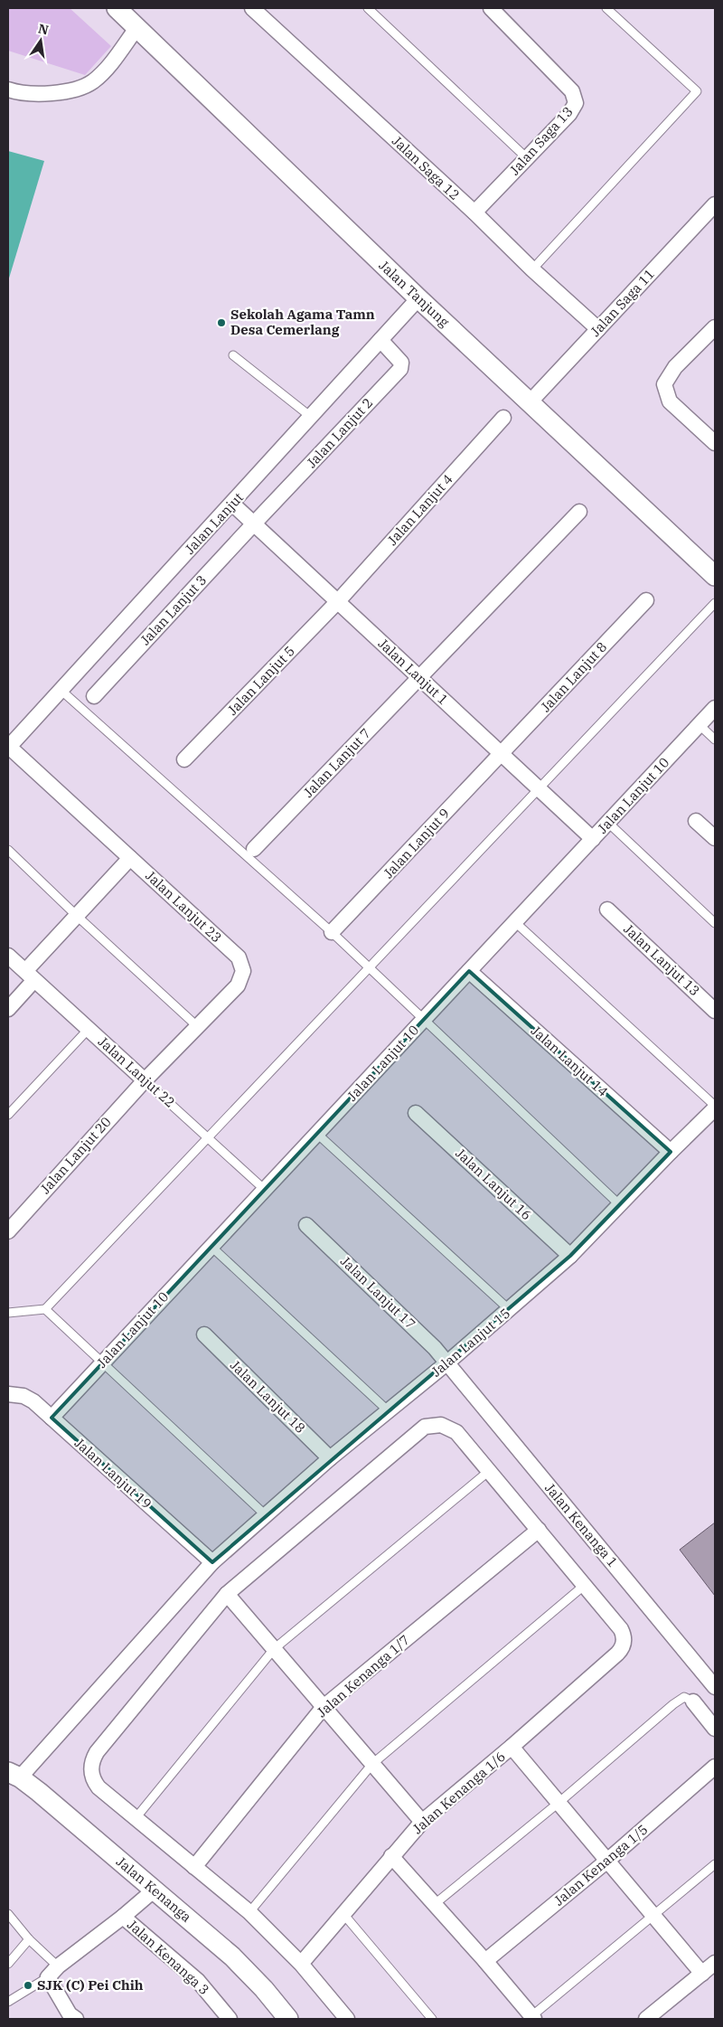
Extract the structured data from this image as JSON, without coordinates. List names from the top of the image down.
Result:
{
  "streets": {
    "street": [
      "Jalan Saga 13",
      "Jalan Saga 12",
      "Jalan Tanjung",
      "Jalan Saga 11",
      "Jalan Lanjut 2",
      "Jalan Lanjut 4",
      "Jalan Lanjut",
      "Jalan Lanjut 3",
      "Jalan Lanjut 1",
      "Jalan Lanjut 8",
      "Jalan Lanjut 5",
      "Jalan Lanjut 7",
      "Jalan Lanjut 10",
      "Jalan Lanjut 9",
      "Jalan Lanjut 23",
      "Jalan Lanjut 13",
      "Jalan Lanjut 14",
      "Jalan Lanjut 22",
      "Jalan Lanjut 20",
      "Jalan Lanjut 16",
      "Jalan Lanjut 17",
      "Jalan Lanjut 15",
      "Jalan Lanjut 18",
      "Jalan Lanjut 19",
      "Jalan Kenanga 1",
      "Jalan Kenanga 1/7",
      "Jalan Kenanga 1/6",
      "Jalan Kenanga 1/5",
      "Jalan Kenanga",
      "Jalan Kenanga 3"
    ]
  },
  "crossings": [
    ["Jalan Saga 13", "Jalan Saga 12"],
    ["Jalan Saga 12", "Jalan Saga 11"],
    ["Jalan Tanjung", "Jalan Saga 11"],
    ["Jalan Tanjung", "Jalan Lanjut"],
    ["Jalan Lanjut 2", "Jalan Lanjut"],
    ["Jalan Lanjut 2", "Jalan Lanjut 3"],
    ["Jalan Lanjut 2", "Jalan Lanjut 1"],
    ["Jalan Lanjut 4", "Jalan Lanjut 1"],
    ["Jalan Lanjut 4", "Jalan Lanjut 5"],
    ["Jalan Lanjut", "Jalan Lanjut 1"],
    ["Jalan Lanjut", "Jalan Lanjut 23"],
    ["Jalan Lanjut 3", "Jalan Lanjut 1"],
    ["Jalan Lanjut 1", "Jalan Lanjut 8"],
    ["Jalan Lanjut 1", "Jalan Lanjut 5"],
    ["Jalan Lanjut 1", "Jalan Lanjut 7"],
    ["Jalan Lanjut 1", "Jalan Lanjut 10"],
    ["Jalan Lanjut 1", "Jalan Lanjut 9"],
    ["Jalan Lanjut 8", "Jalan Lanjut 9"],
    ["Jalan Lanjut 10", "Jalan Lanjut 14"],
    ["Jalan Lanjut 10", "Jalan Lanjut 22"],
    ["Jalan Lanjut 10", "Jalan Lanjut 19"],
    ["Jalan Lanjut 23", "Jalan Lanjut 22"],
    ["Jalan Lanjut 23", "Jalan Lanjut 20"],
    ["Jalan Lanjut 14", "Jalan Lanjut 15"],
    ["Jalan Lanjut 22", "Jalan Lanjut 20"],
    ["Jalan Lanjut 16", "Jalan Lanjut 15"],
    ["Jalan Lanjut 17", "Jalan Lanjut 15"],
    ["Jalan Lanjut 17", "Jalan Kenanga 1"],
    ["Jalan Lanjut 15", "Jalan Lanjut 18"],
    ["Jalan Lanjut 15", "Jalan Lanjut 19"],
    ["Jalan Lanjut 15", "Jalan Kenanga 1"],
    ["Jalan Lanjut 15", "Jalan Kenanga"]
  ],
  "places": ["Sekolah Agama Tamn Desa Cemerlang", "SJK (C) Pei Chih"],
  "north": "top"
}
